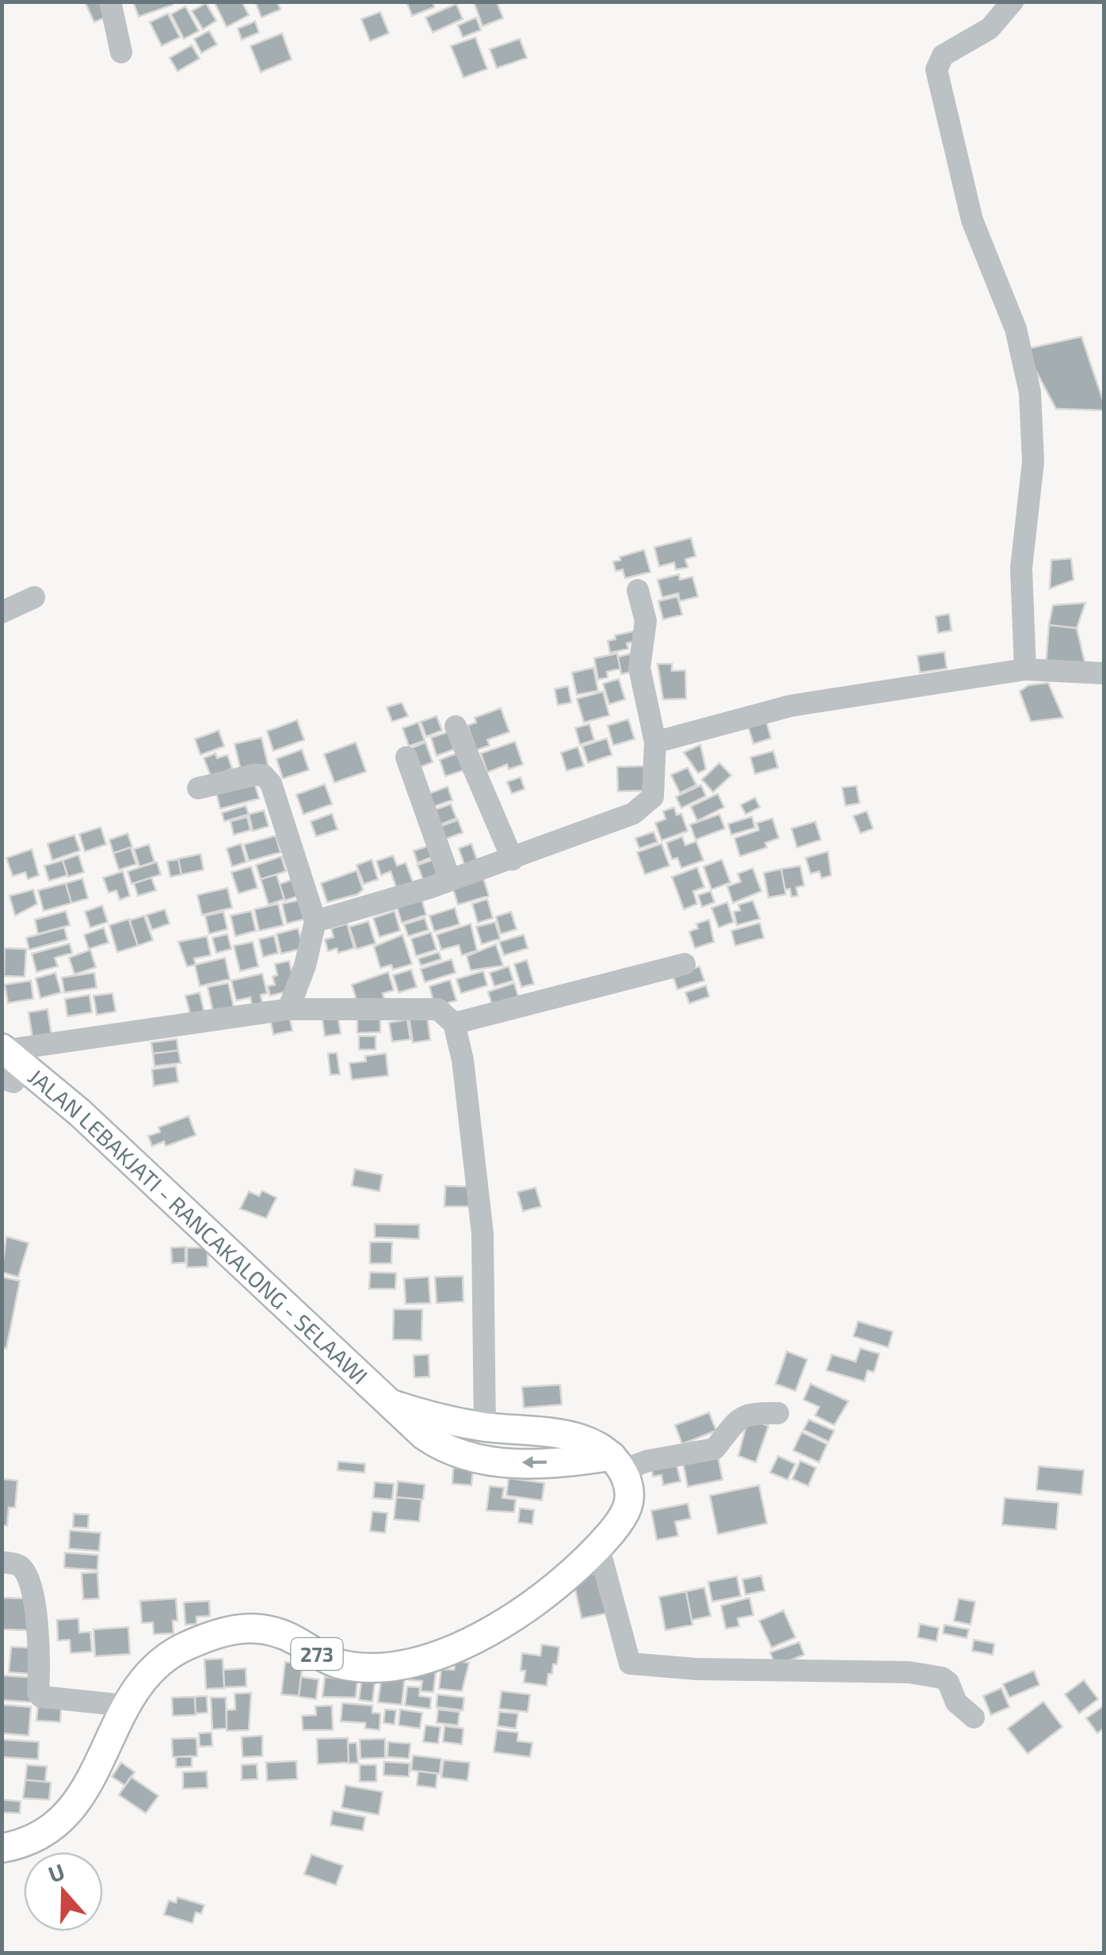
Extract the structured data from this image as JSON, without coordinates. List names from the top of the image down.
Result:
{
  "streets": {
    "main road": ["JALAN LEBAKJATI - RANCAKALONG - SELAAWI", "273"]
  },
  "crossings": [
    ["JALAN LEBAKJATI - RANCAKALONG - SELAAWI", "273"]
  ],
  "north": "top"
}
